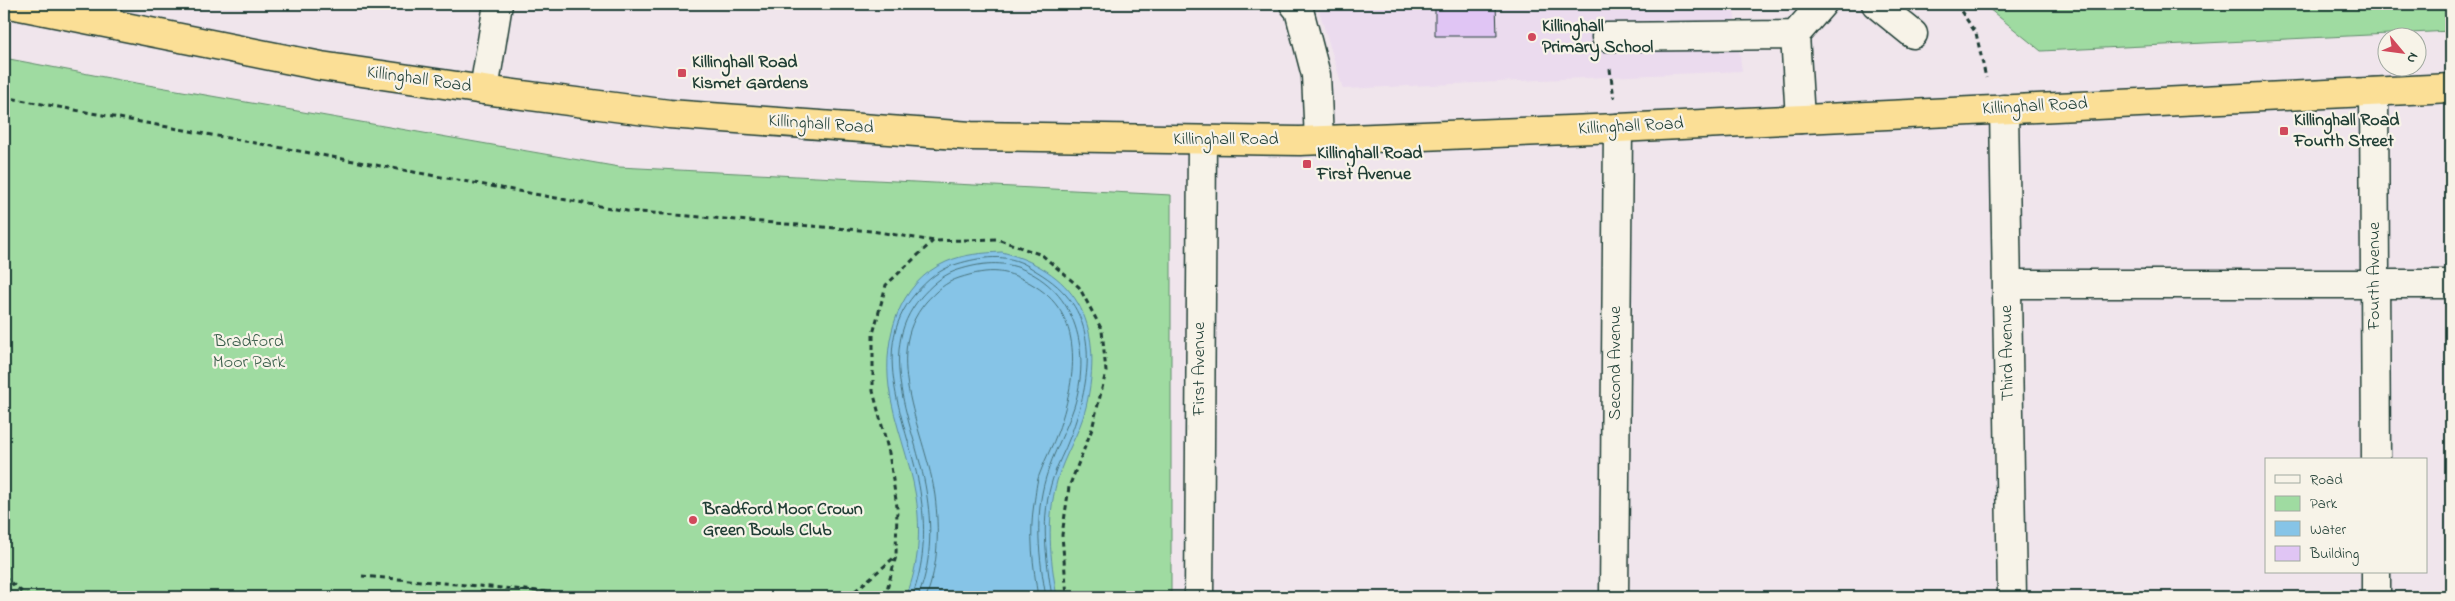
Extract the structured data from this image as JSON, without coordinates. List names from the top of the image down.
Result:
{
  "streets": {
    "highway": ["Killinghall Road"],
    "street": [
      "Fourth Avenue",
      "Third Avenue",
      "Second Avenue",
      "First Avenue"
    ]
  },
  "crossings": [
    ["Killinghall Road", "Fourth Avenue"],
    ["Killinghall Road", "Third Avenue"],
    ["Killinghall Road", "Second Avenue"],
    ["Killinghall Road", "First Avenue"]
  ],
  "parks": ["Bradford Moor Park"],
  "places": {
    "other": ["Killinghall Primary School", "Bradford Moor Crown Green Bowls Club"],
    "transit": ["Killinghall Road Kismet Gardens", "Killinghall Road Fourth Street", "Killinghall Road First Avenue"]
  },
  "legend": [
    "Road",
    "Park",
    "Water",
    "Building"
  ],
  "north": "bottom right"
}
